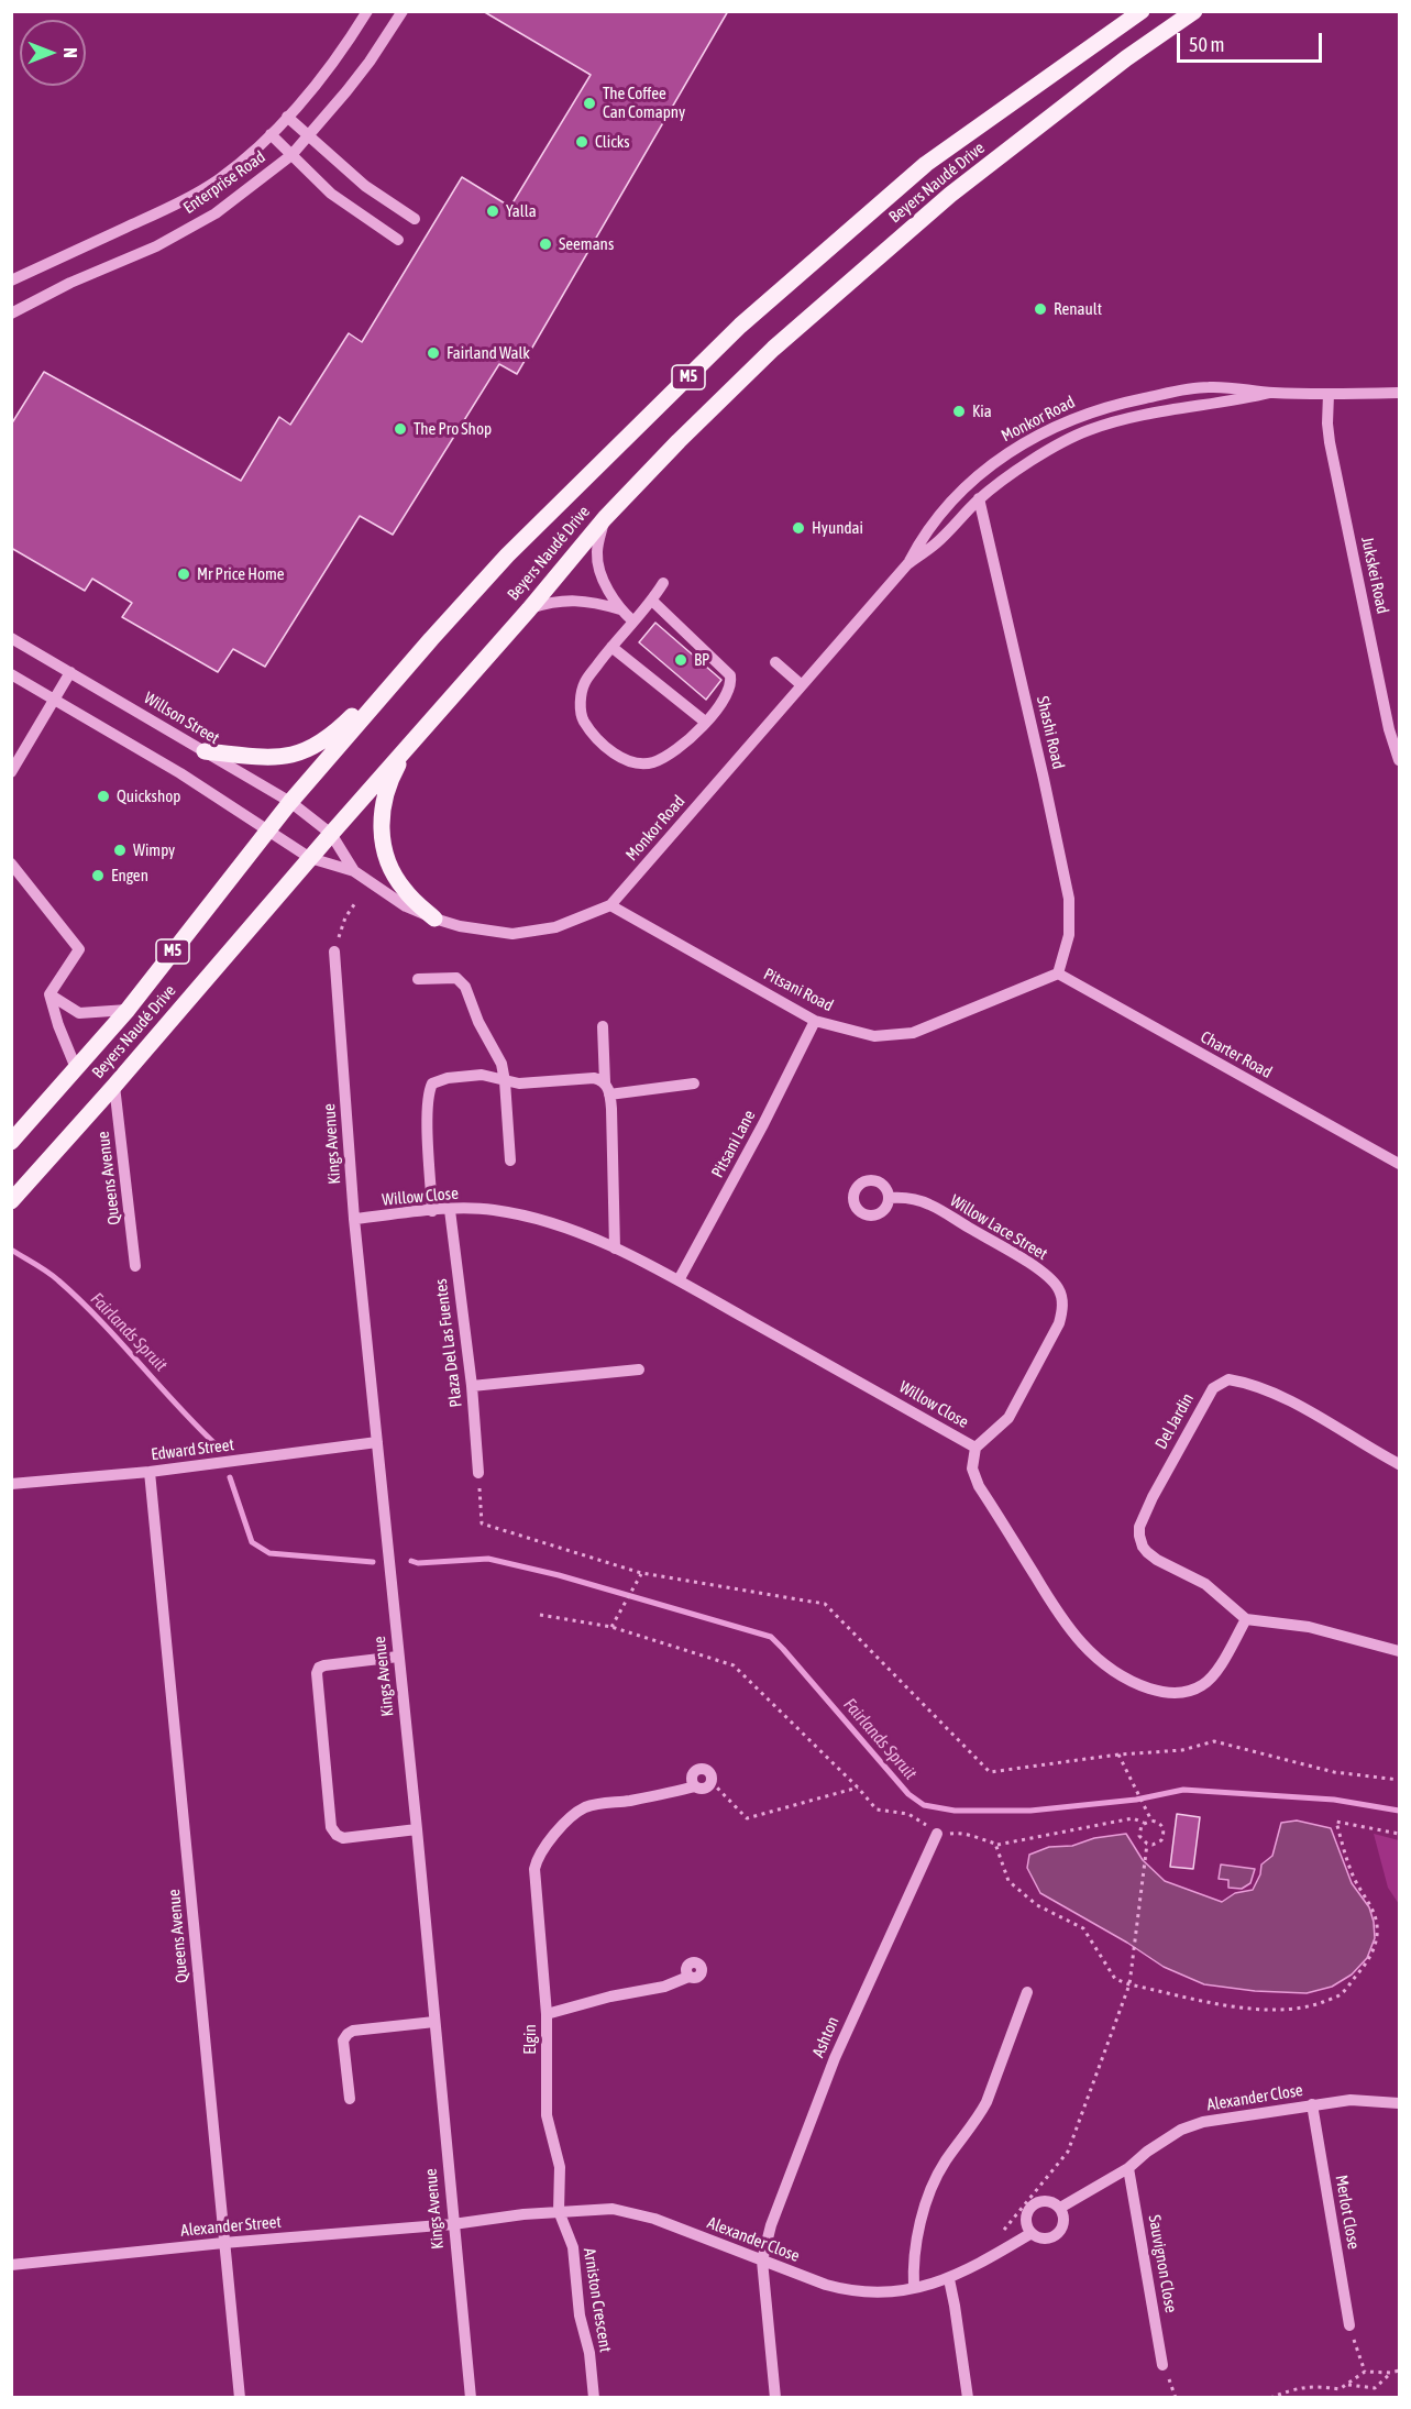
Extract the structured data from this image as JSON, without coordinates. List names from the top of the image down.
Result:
{
  "streets": {
    "main road": ["Beyers Naudé Drive", "M5"],
    "street": [
      "Enterprise Road",
      "Monkor Road",
      "Jukskei Road",
      "Willson Street",
      "Shashi Road",
      "Pitsani Road",
      "Charter Road",
      "Kings Avenue",
      "Pitsani Lane",
      "Queens Avenue",
      "Willow Close",
      "Willow Lace Street",
      "Plaza Del Las Fuentes",
      "Del Jardin",
      "Edward Street",
      "Ashton",
      "Elgin",
      "Alexander Close",
      "Merlot Close",
      "Alexander Street",
      "Sauvignon Close",
      "Arniston Crescent"
    ]
  },
  "crossings": [
    ["Beyers Naudé Drive", "Monkor Road"],
    ["Beyers Naudé Drive", "Willson Street"],
    ["Beyers Naudé Drive", "Queens Avenue"],
    ["Monkor Road", "Jukskei Road"],
    ["Monkor Road", "Willson Street"],
    ["Monkor Road", "Shashi Road"],
    ["Monkor Road", "Pitsani Road"],
    ["Shashi Road", "Pitsani Road"],
    ["Shashi Road", "Charter Road"],
    ["Pitsani Road", "Charter Road"],
    ["Pitsani Road", "Pitsani Lane"],
    ["Kings Avenue", "Willow Close"],
    ["Kings Avenue", "Edward Street"],
    ["Kings Avenue", "Alexander Close"],
    ["Kings Avenue", "Alexander Street"],
    ["Pitsani Lane", "Willow Close"],
    ["Queens Avenue", "Edward Street"],
    ["Queens Avenue", "Alexander Street"],
    ["Willow Close", "Willow Lace Street"],
    ["Willow Close", "Plaza Del Las Fuentes"],
    ["Willow Close", "Del Jardin"],
    ["Ashton", "Alexander Close"],
    ["Elgin", "Alexander Close"],
    ["Elgin", "Arniston Crescent"],
    ["Alexander Close", "Merlot Close"],
    ["Alexander Close", "Alexander Street"],
    ["Alexander Close", "Sauvignon Close"],
    ["Alexander Close", "Arniston Crescent"]
  ],
  "water": ["Fairlands Spruit"],
  "places": [
    "The Coffee Can Comapny",
    "Clicks",
    "Yalla",
    "Seemans",
    "Renault",
    "Fairland Walk",
    "Kia",
    "The Pro Shop",
    "Hyundai",
    "Mr Price Home",
    "BP",
    "Quickshop",
    "Wimpy",
    "Engen"
  ],
  "scale_bar": "50 m",
  "north": "right"
}
